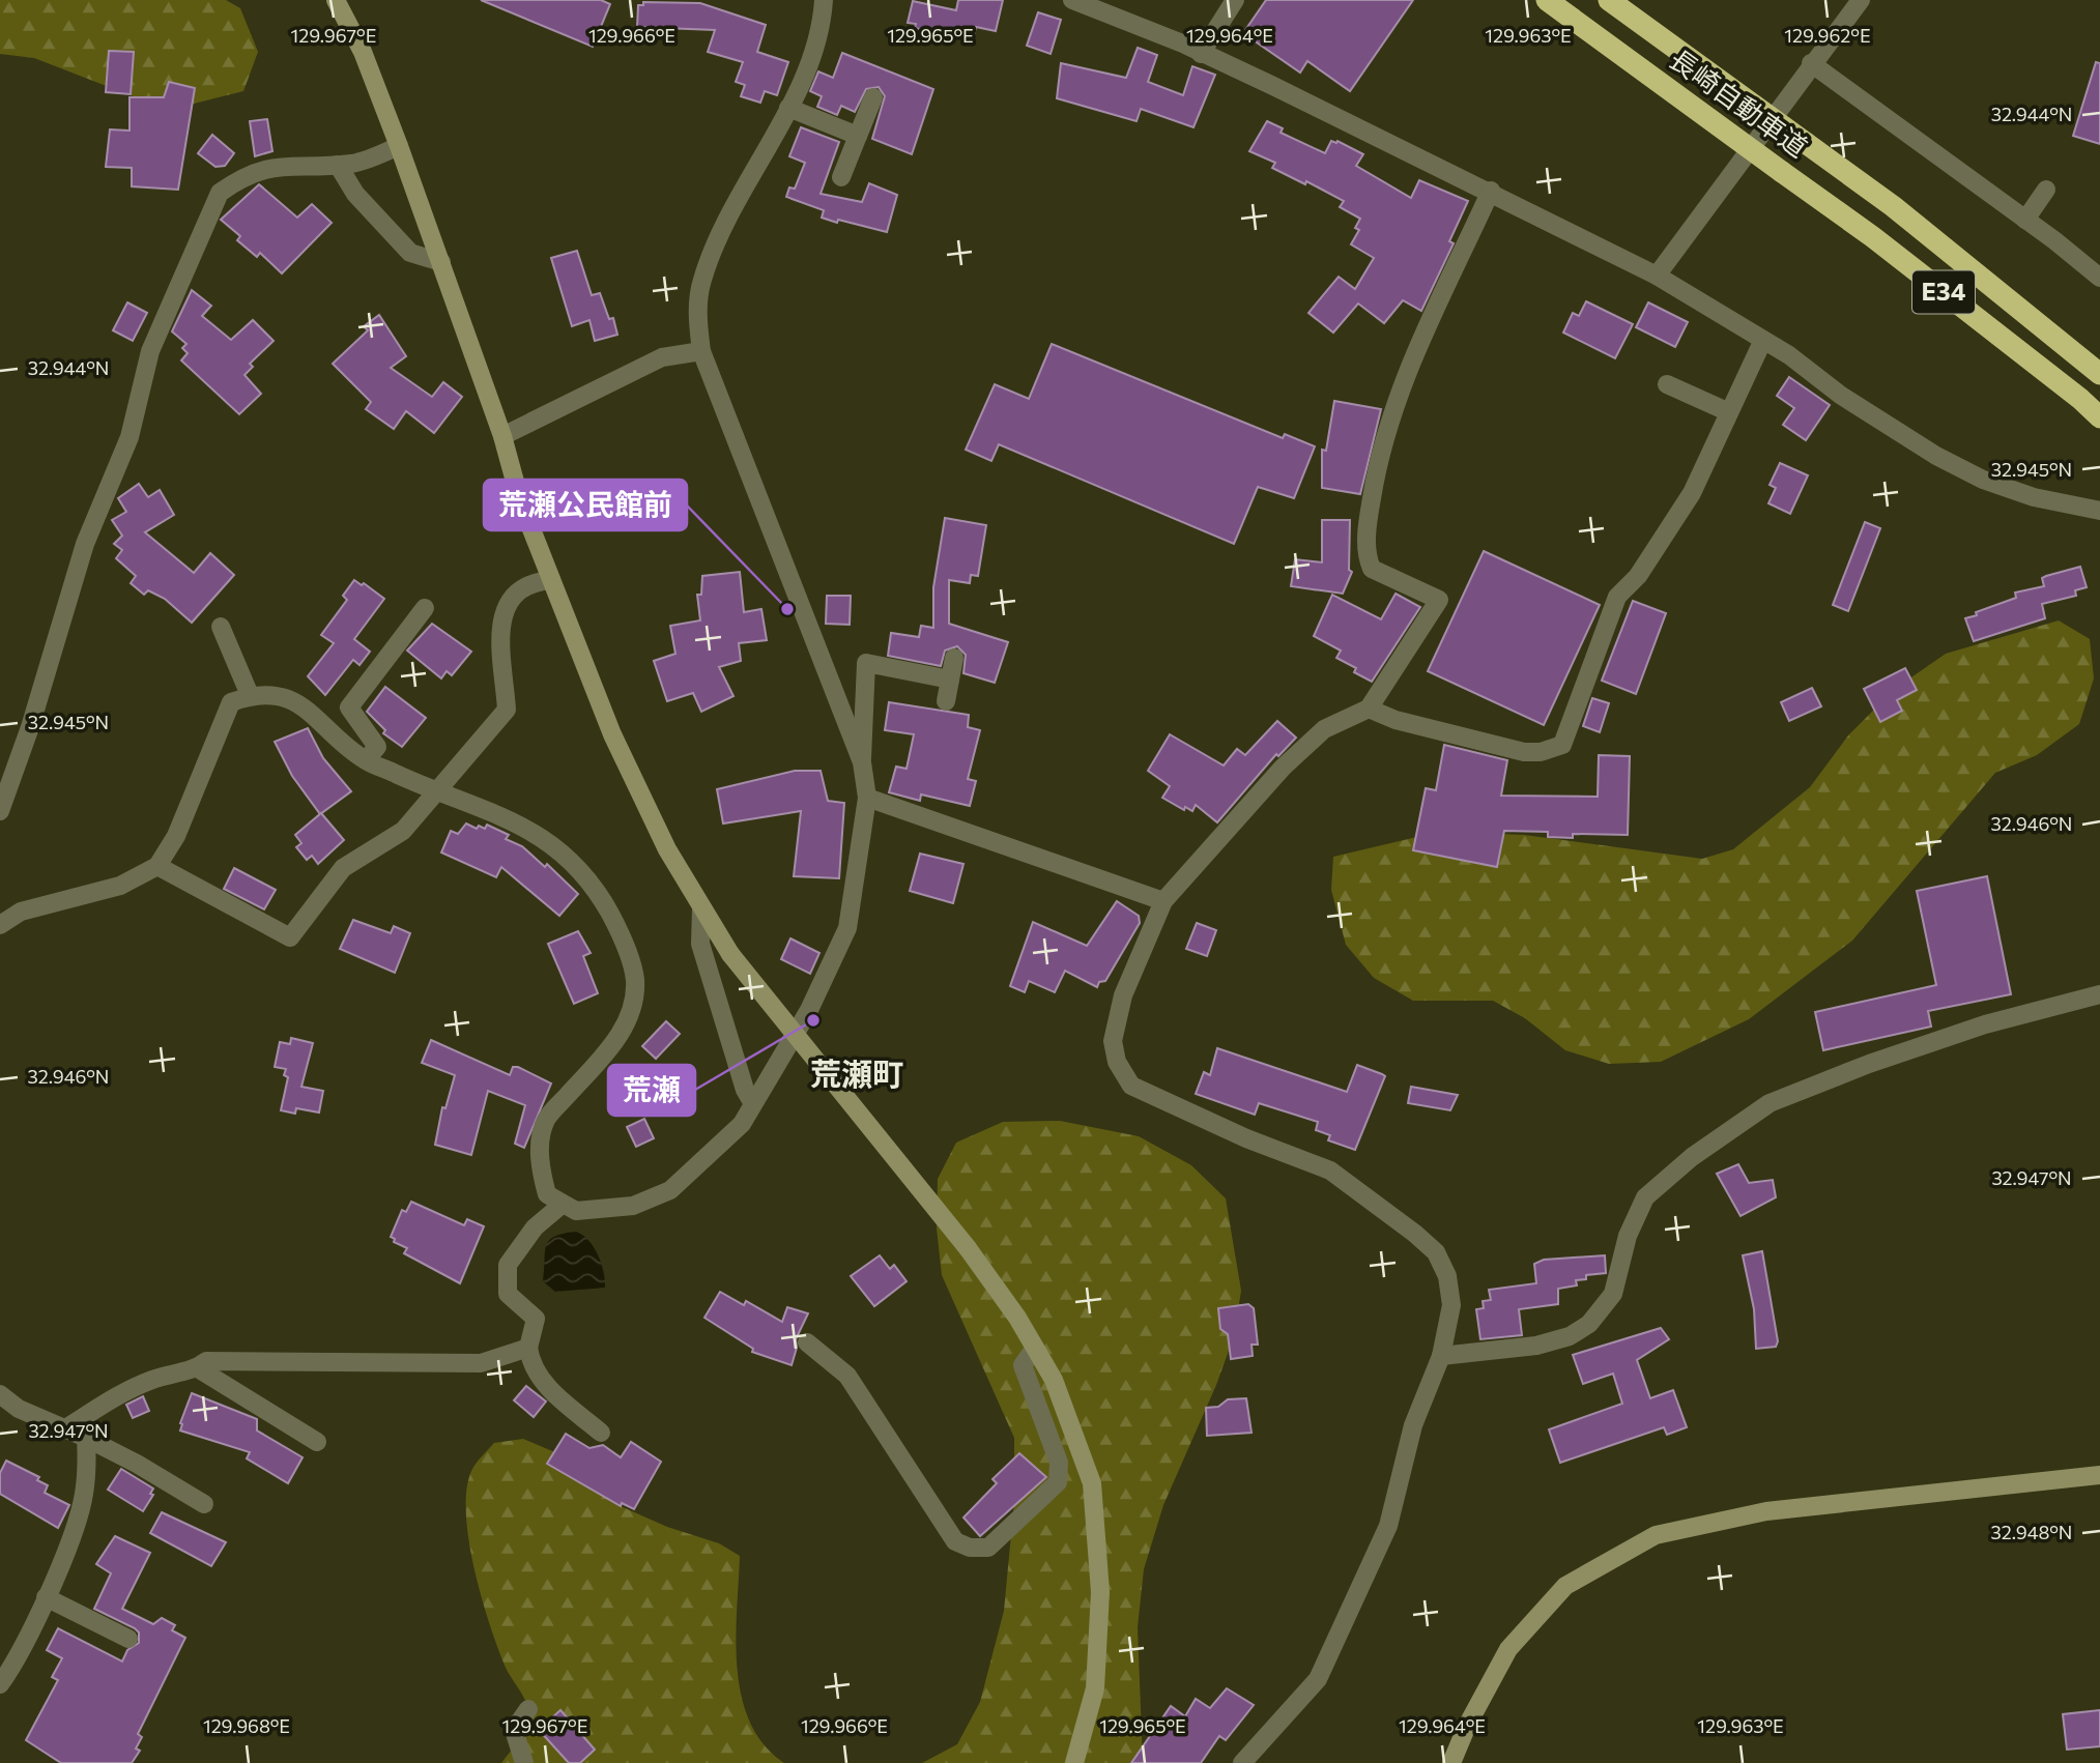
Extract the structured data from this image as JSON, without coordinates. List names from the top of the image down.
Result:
{
  "streets": {
    "highway": ["長崎自動車道", "E34"]
  },
  "districts": ["荒瀬町"],
  "places": ["荒瀬公民館前", "荒瀬"],
  "coordinates": [
    "129.967°E",
    "129.966°E",
    "129.965°E",
    "129.964°E",
    "129.963°E",
    "129.962°E",
    "32.944°N",
    "32.945°N",
    "32.946°N",
    "32.947°N",
    "32.948°N",
    "129.968°E"
  ]
}
